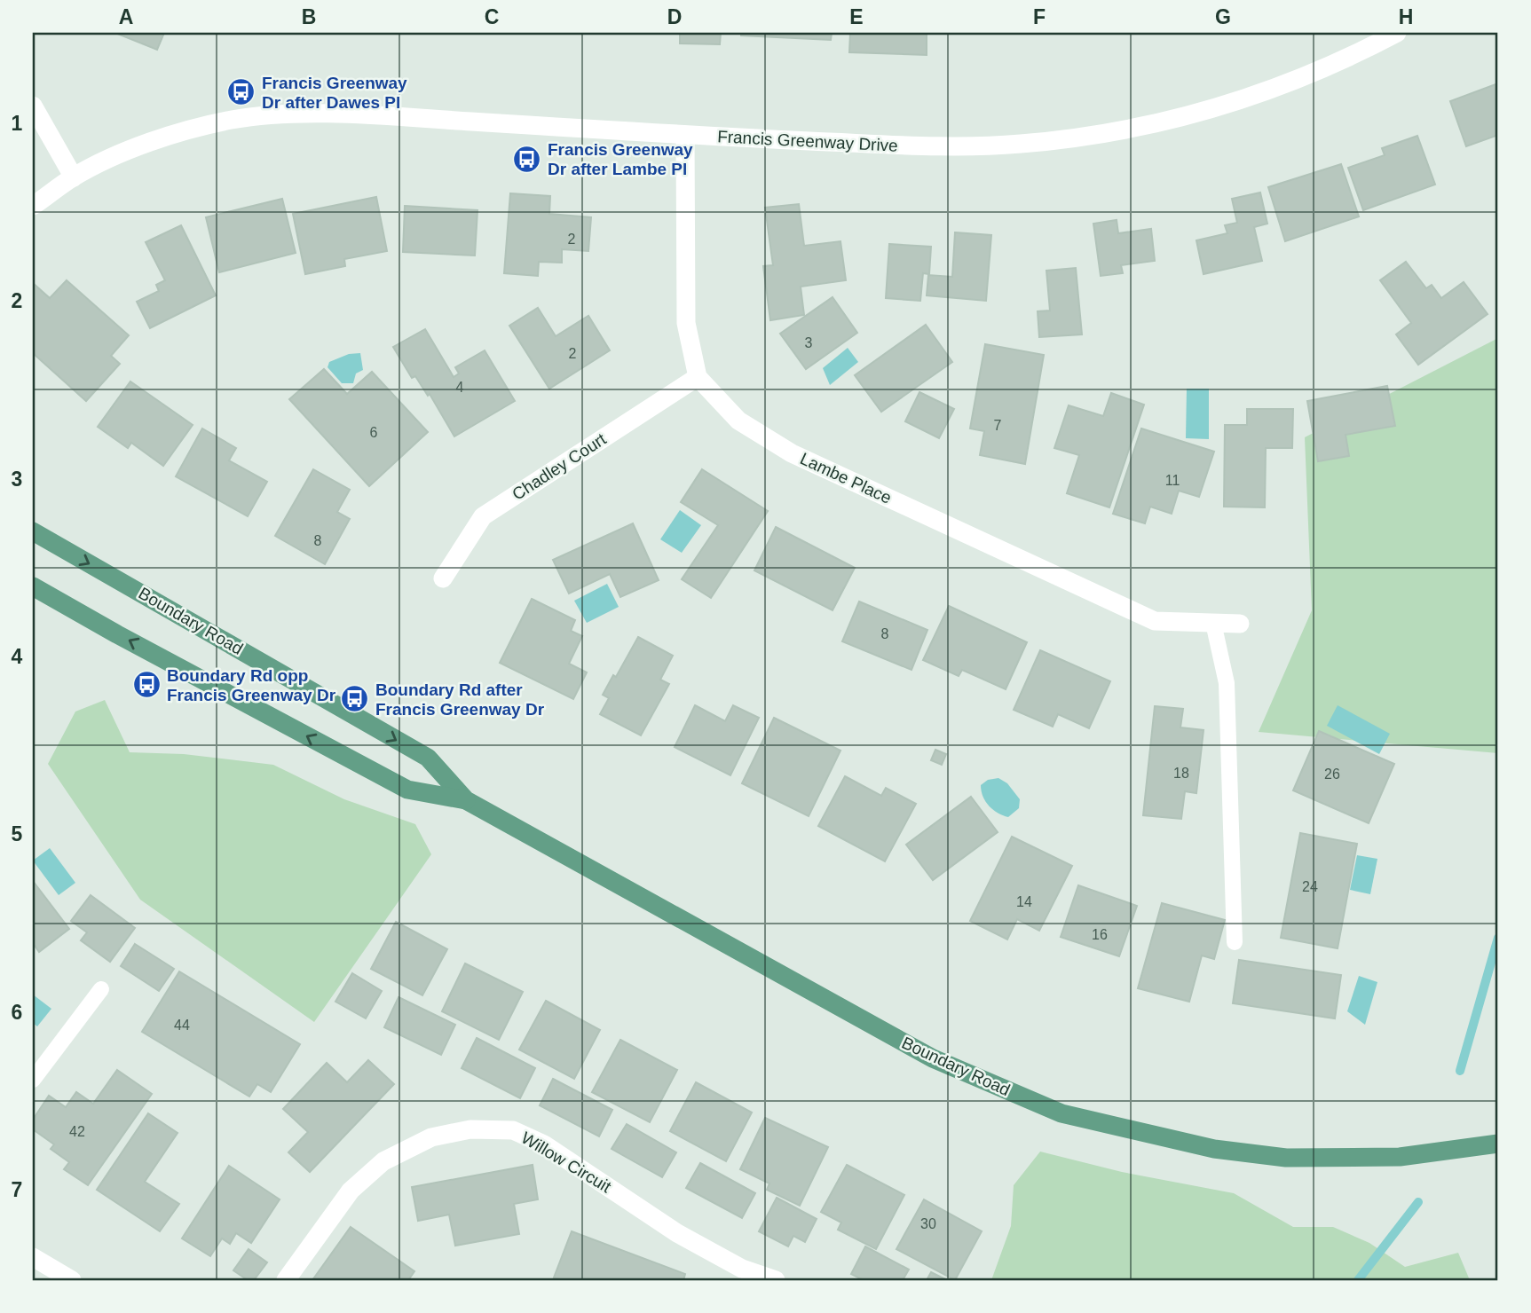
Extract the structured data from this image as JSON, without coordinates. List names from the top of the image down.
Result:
{
  "streets": {
    "main road": ["Boundary Road"],
    "street": [
      "Francis Greenway Drive",
      "Chadley Court",
      "Lambe Place",
      "Willow Circuit"
    ]
  },
  "crossings": [
    ["Chadley Court", "Lambe Place"]
  ],
  "places": {
    "bus stop": [
      "Francis Greenway Dr after Dawes Pl",
      "Francis Greenway Dr after Lambe Pl",
      "Boundary Rd opp Francis Greenway Dr",
      "Boundary Rd after Francis Greenway Dr"
    ]
  },
  "house_numbers": [
    "2",
    "3",
    "2",
    "4",
    "7",
    "6",
    "11",
    "8",
    "8",
    "18",
    "26",
    "24",
    "14",
    "16",
    "44",
    "42",
    "30"
  ],
  "grid": {
    "columns": [
      "A",
      "B",
      "C",
      "D",
      "E",
      "F",
      "G",
      "H"
    ],
    "rows": [
      "1",
      "2",
      "3",
      "4",
      "5",
      "6",
      "7"
    ]
  }
}
